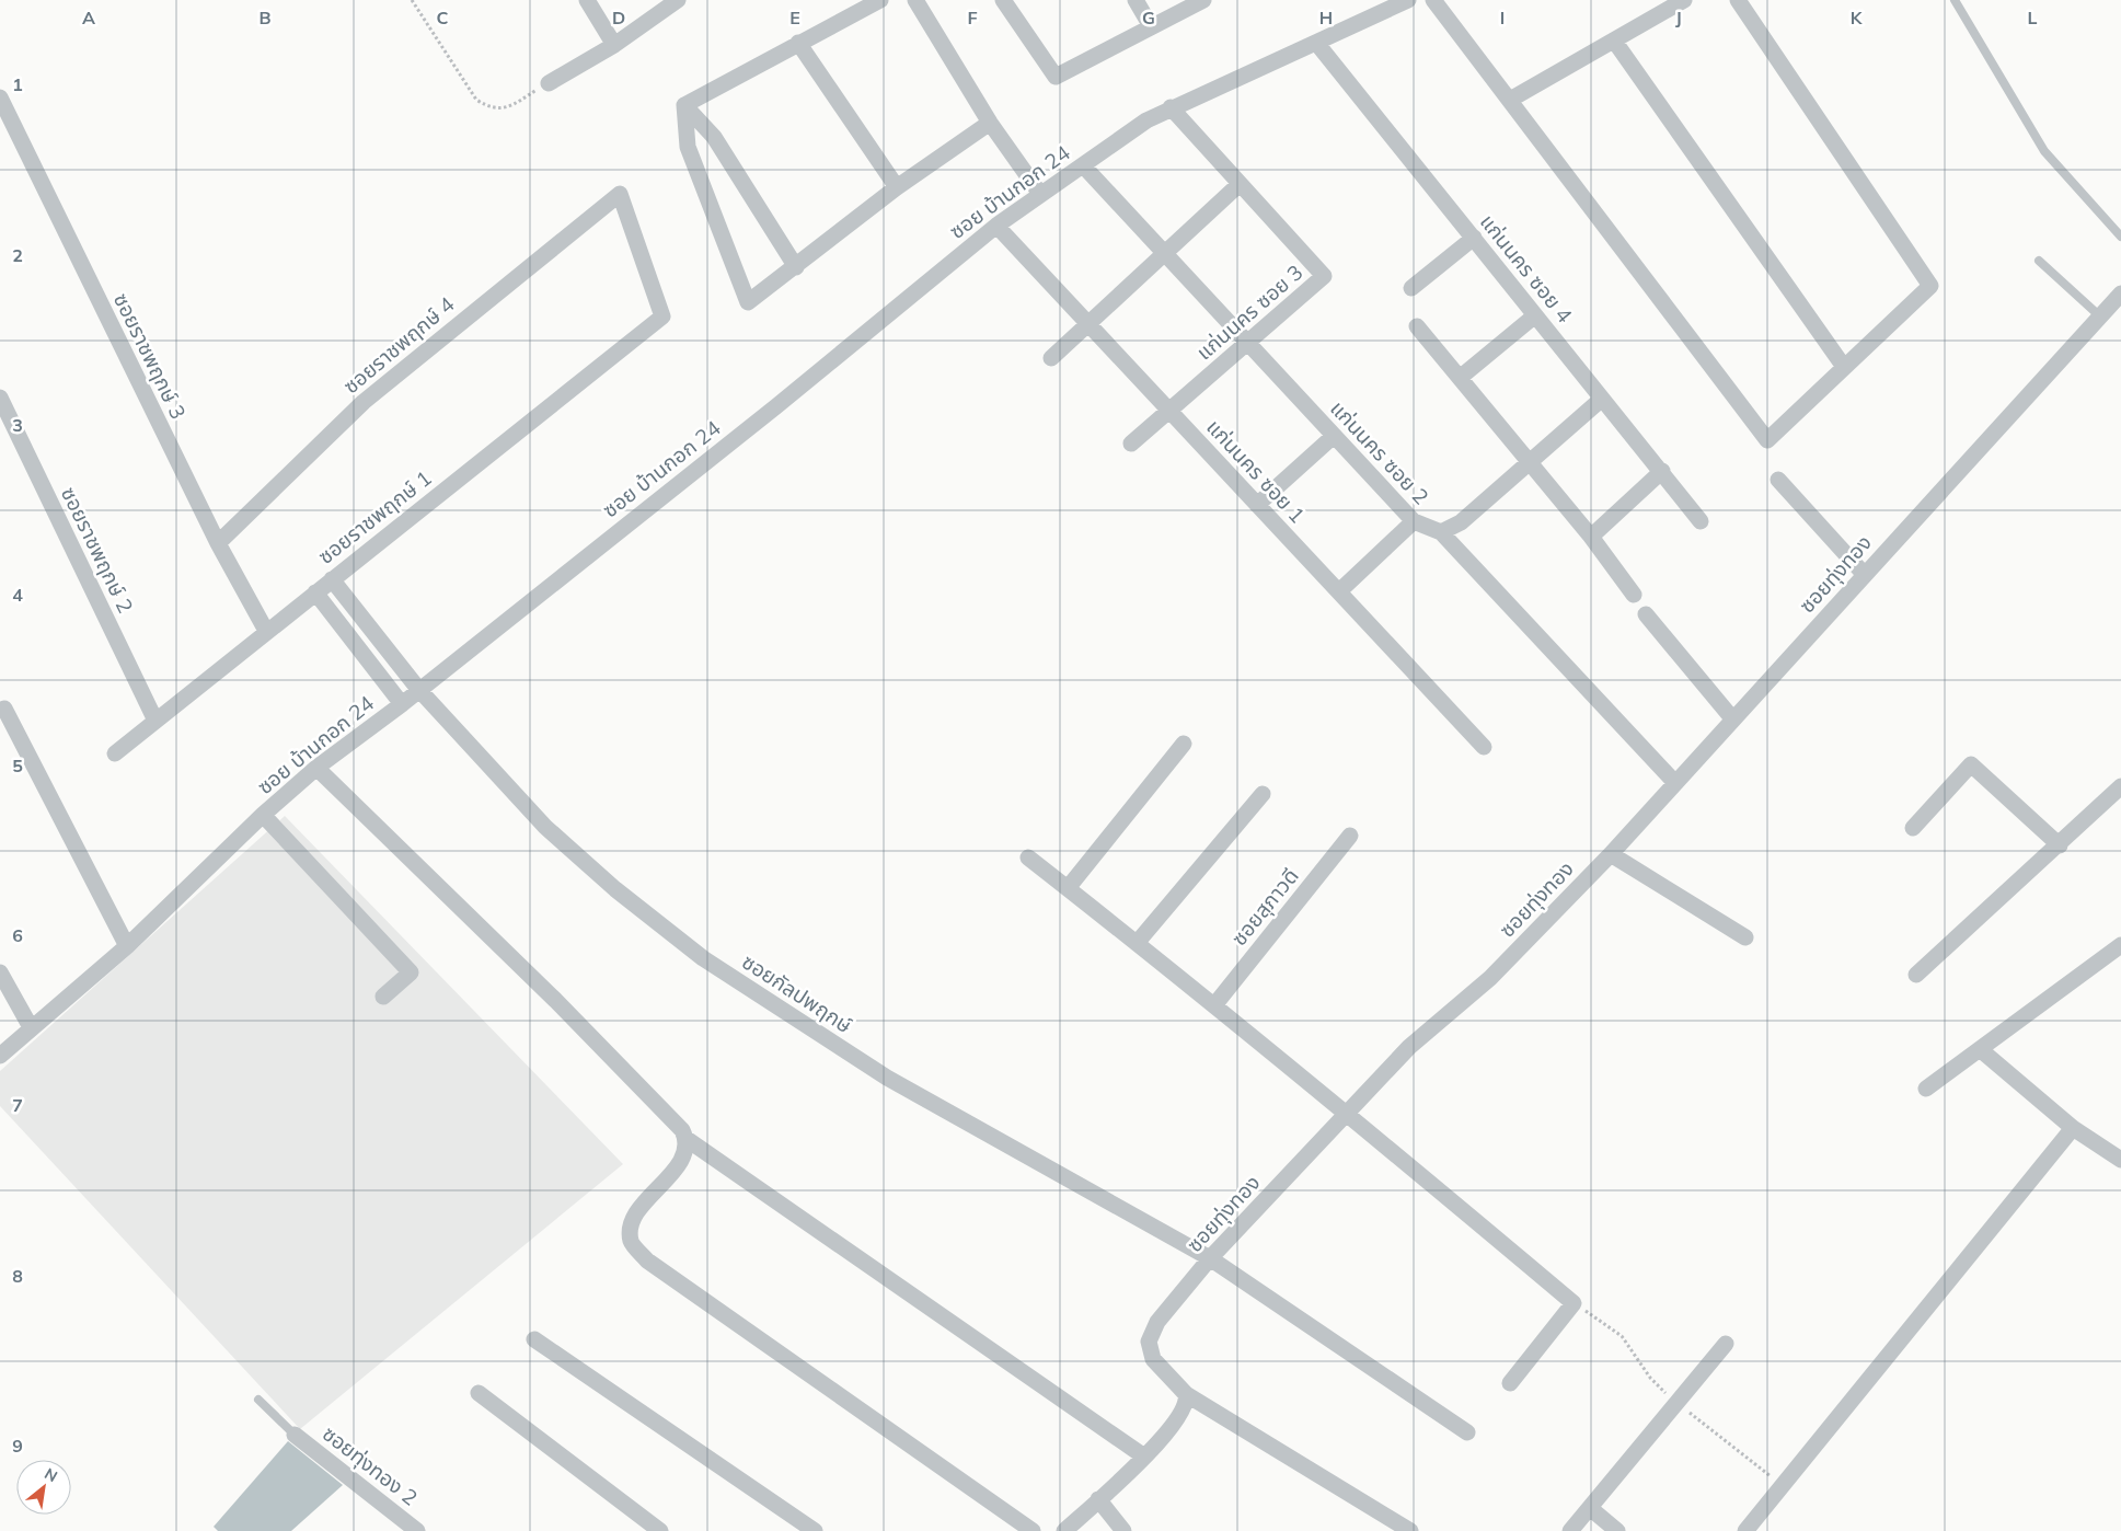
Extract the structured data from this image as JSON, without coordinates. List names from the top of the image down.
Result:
{
  "streets": {
    "street": [
      "ซอย บ้านกอก 24",
      "แก่นนคร ซอย 4",
      "แก่นนคร ซอย 3",
      "ซอยราชพฤกษ์ 4",
      "ซอยราชพฤกษ์ 3",
      "แก่นนคร ซอย 2",
      "แก่นนคร ซอย 1",
      "ซอยราชพฤกษ์ 1",
      "ซอยราชพฤกษ์ 2",
      "ซอยทุ่งทอง",
      "ซอยสุภาวดี",
      "ซอยกัลปพฤกษ์",
      "ซอยทุ่งทอง 2"
    ]
  },
  "crossings": [
    ["ซอย บ้านกอก 24", "แก่นนคร ซอย 4"],
    ["ซอย บ้านกอก 24", "แก่นนคร ซอย 3"],
    ["ซอย บ้านกอก 24", "แก่นนคร ซอย 2"],
    ["ซอย บ้านกอก 24", "แก่นนคร ซอย 1"],
    ["ซอย บ้านกอก 24", "ซอยกัลปพฤกษ์"],
    ["แก่นนคร ซอย 3", "แก่นนคร ซอย 2"],
    ["แก่นนคร ซอย 3", "แก่นนคร ซอย 1"],
    ["ซอยราชพฤกษ์ 4", "ซอยราชพฤกษ์ 3"],
    ["ซอยราชพฤกษ์ 4", "ซอยราชพฤกษ์ 1"],
    ["ซอยราชพฤกษ์ 3", "ซอยราชพฤกษ์ 1"],
    ["แก่นนคร ซอย 2", "ซอยทุ่งทอง"],
    ["ซอยราชพฤกษ์ 1", "ซอยราชพฤกษ์ 2"],
    ["ซอยราชพฤกษ์ 1", "ซอยกัลปพฤกษ์"],
    ["ซอยทุ่งทอง", "ซอยกัลปพฤกษ์"]
  ],
  "north": "top right",
  "grid": {
    "columns": [
      "A",
      "B",
      "C",
      "D",
      "E",
      "F",
      "G",
      "H",
      "I",
      "J",
      "K",
      "L"
    ],
    "rows": [
      "1",
      "2",
      "3",
      "4",
      "5",
      "6",
      "7",
      "8",
      "9"
    ]
  }
}
